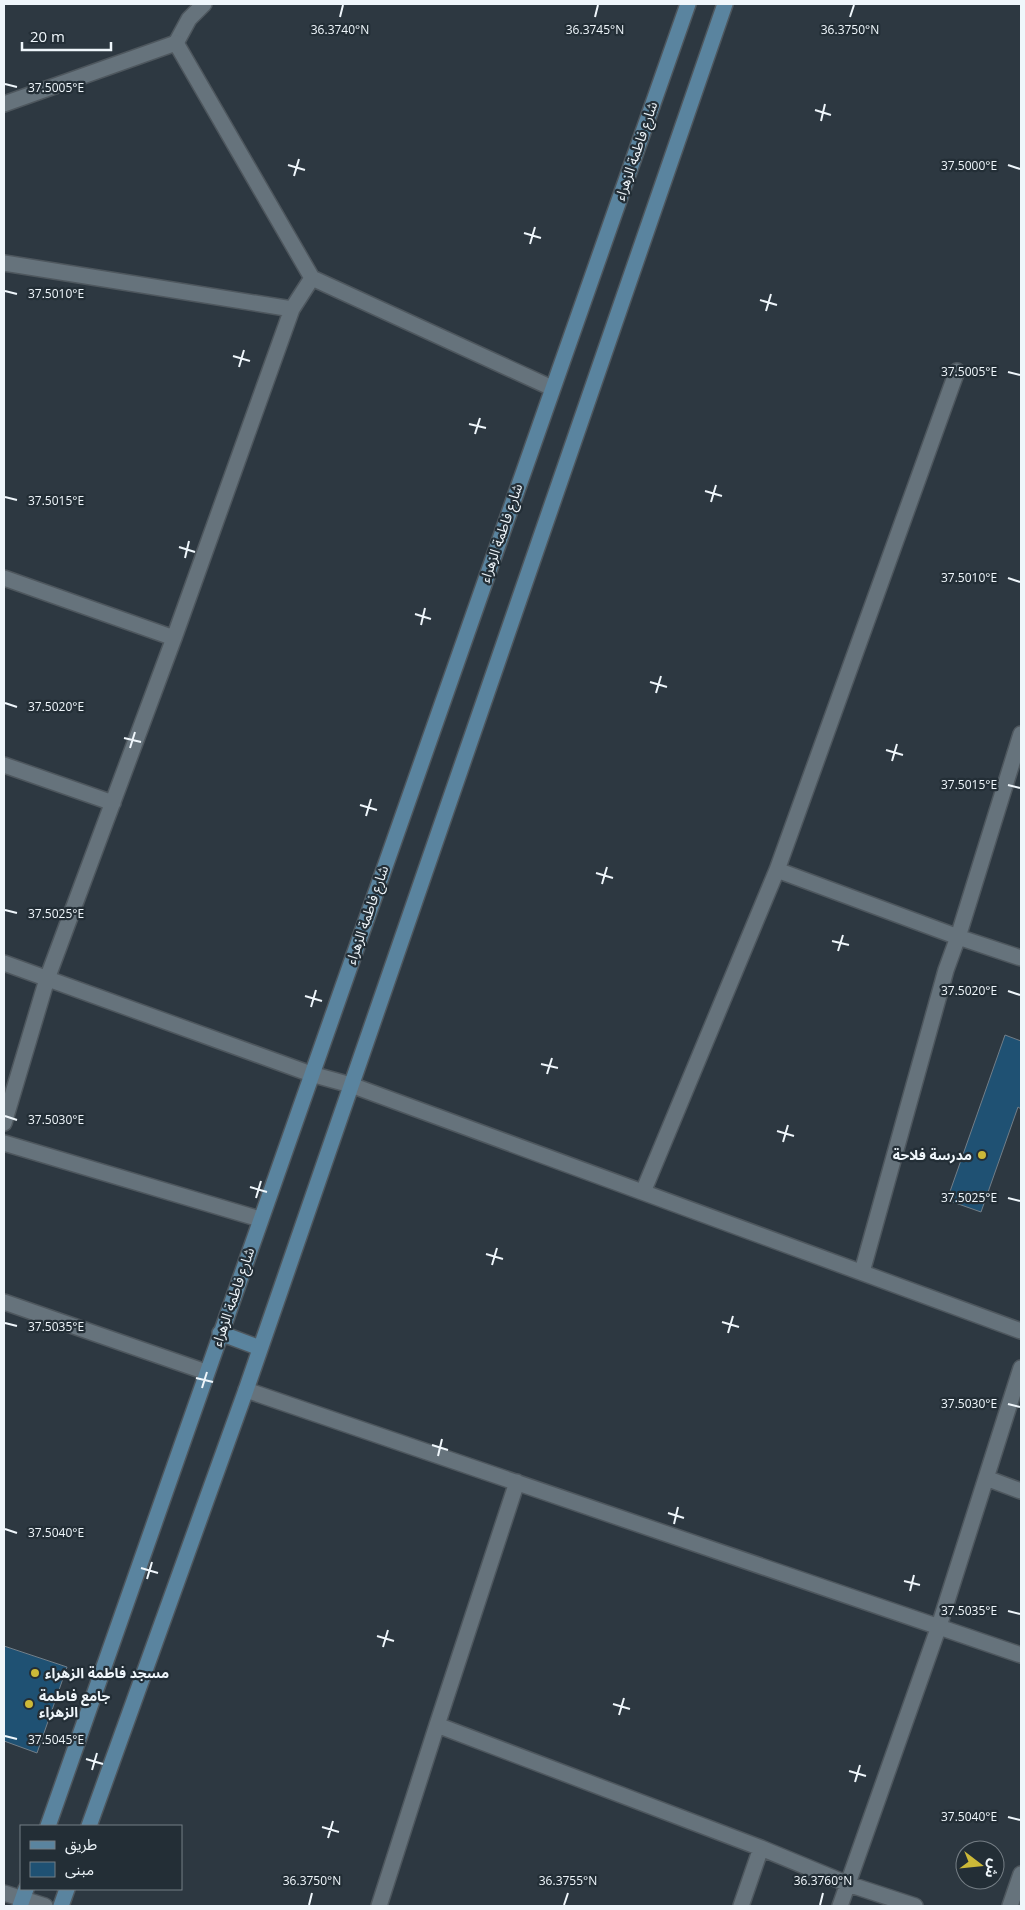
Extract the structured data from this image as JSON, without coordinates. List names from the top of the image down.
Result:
{
  "streets": {
    "main road": ["شارع فاطمة الزهراء"]
  },
  "places": ["مدرسة فلاحة", "مسجد فاطمة الزهراء", "جامع فاطمة الزهراء"],
  "legend": ["طريق", "مبنى"],
  "scale_bar": "20 m",
  "north": "right",
  "coordinates": [
    "36.3740°N",
    "36.3745°N",
    "36.3750°N",
    "37.5005°E",
    "37.5000°E",
    "37.5010°E",
    "37.5015°E",
    "37.5020°E",
    "37.5025°E",
    "37.5030°E",
    "37.5035°E",
    "37.5040°E",
    "37.5045°E",
    "36.3755°N",
    "36.3760°N"
  ]
}
